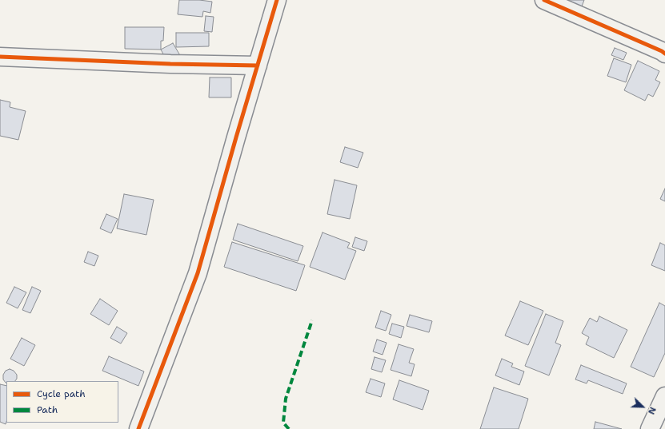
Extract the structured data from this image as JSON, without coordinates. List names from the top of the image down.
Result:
{
  "legend": ["Cycle path", "Path"],
  "north": "bottom right"
}
